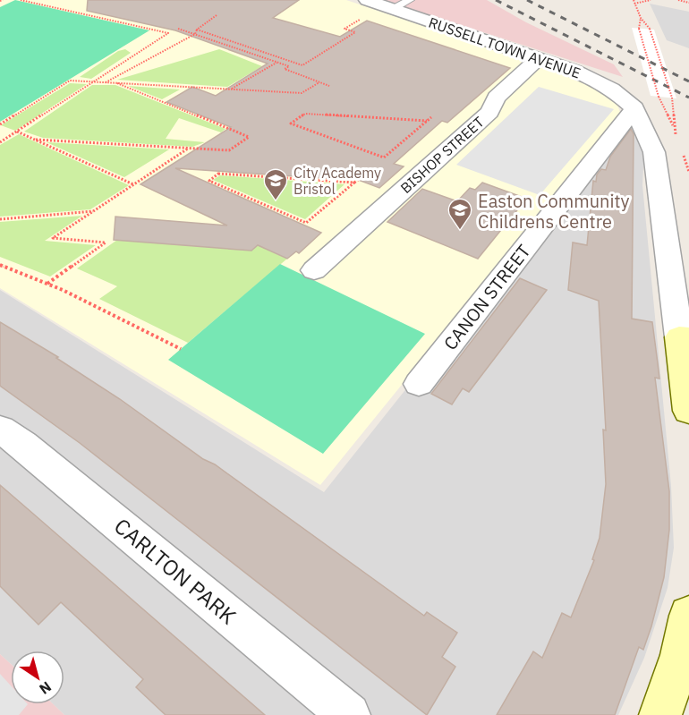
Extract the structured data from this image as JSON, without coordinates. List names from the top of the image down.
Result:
{
  "streets": {
    "street": [
      "RUSSELL TOWN AVENUE",
      "BISHOP STREET",
      "CANON STREET",
      "CARLTON PARK"
    ]
  },
  "crossings": [
    ["RUSSELL TOWN AVENUE", "BISHOP STREET"],
    ["RUSSELL TOWN AVENUE", "CANON STREET"]
  ],
  "places": {
    "school or university": ["City Academy Bristol", "Easton Community Childrens Centre"]
  },
  "north": "bottom right"
}
